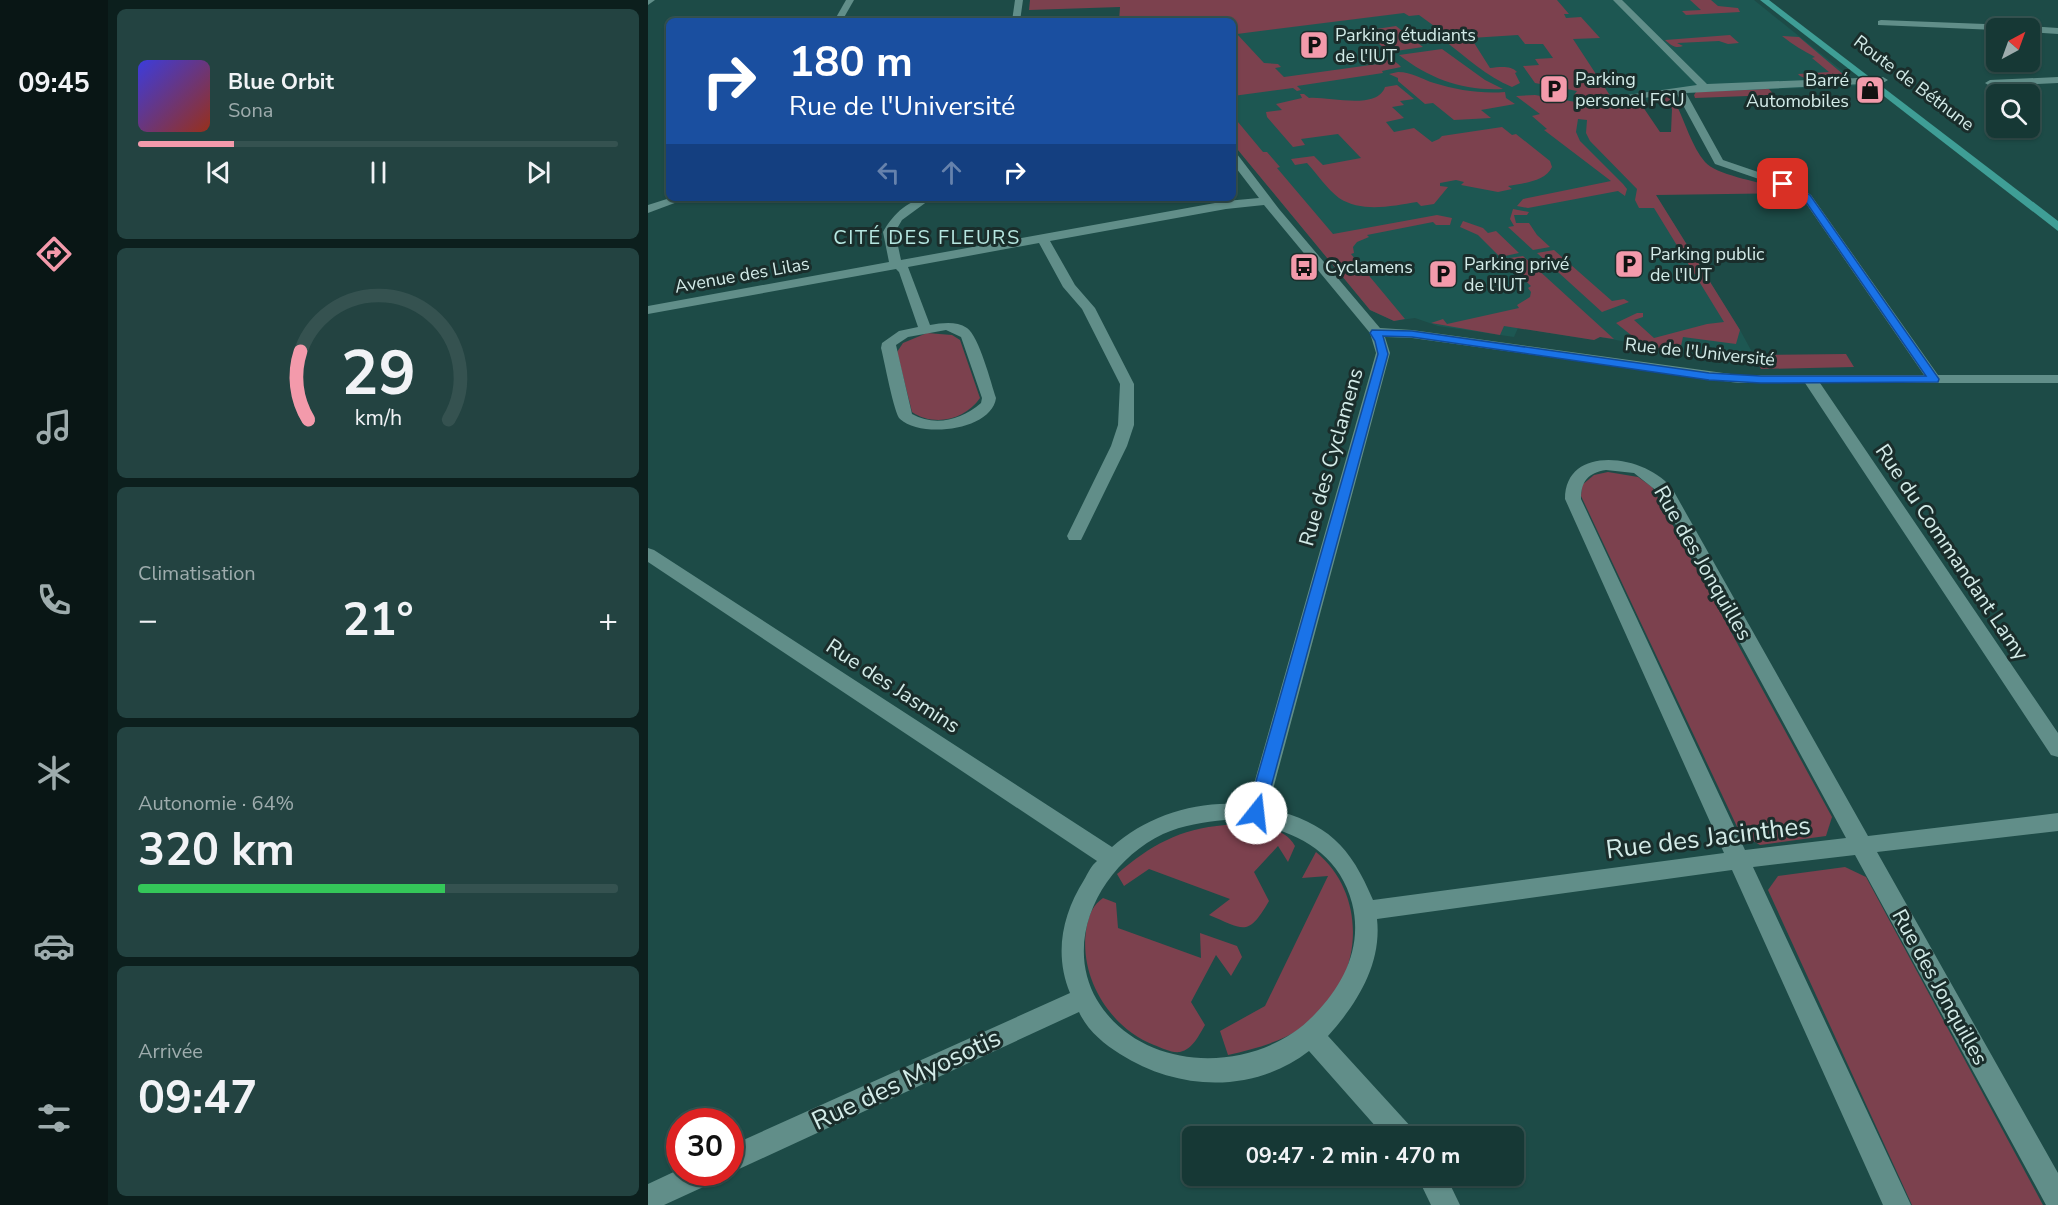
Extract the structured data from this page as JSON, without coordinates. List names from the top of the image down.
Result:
{
  "streets": {
    "main road": ["Route de Béthune"],
    "street": [
      "Avenue des Lilas",
      "Rue de l'Université",
      "Rue des Cyclamens",
      "Rue du Commandant Lamy",
      "Rue des Jonquilles",
      "Rue des Jasmins",
      "Rue des Jacinthes",
      "Rue des Myosotis"
    ]
  },
  "crossings": [
    ["Avenue des Lilas", "Rue des Cyclamens"],
    ["Rue de l'Université", "Rue des Cyclamens"],
    ["Rue de l'Université", "Rue du Commandant Lamy"],
    ["Rue des Jonquilles", "Rue des Jacinthes"]
  ],
  "districts": ["CITÉ DES FLEURS"],
  "places": {
    "parking": [
      "Parking étudiants de l'IUT",
      "Parking personel FCU",
      "Parking public de l'IUT",
      "Parking privé de l'IUT"
    ],
    "shop": ["Barré Automobiles"],
    "bus stop": ["Cyclamens"]
  },
  "north": "top right",
  "page": {
    "tabs": "09:45",
    "turn": ["180 m", "Rue de l'Université"],
    "song": ["Blue Orbit", "Sona"],
    "tile": [
      "Climatisation",
      ["Autonomie · 64%", "320 km"],
      ["Arrivée", "09:47"]
    ],
    "heat": ["−", "21°", "+"],
    "limit": "30",
    "trip": "09:47 · 2 min · 470 m",
    "gauge": ["29", "km/h"]
  }
}
